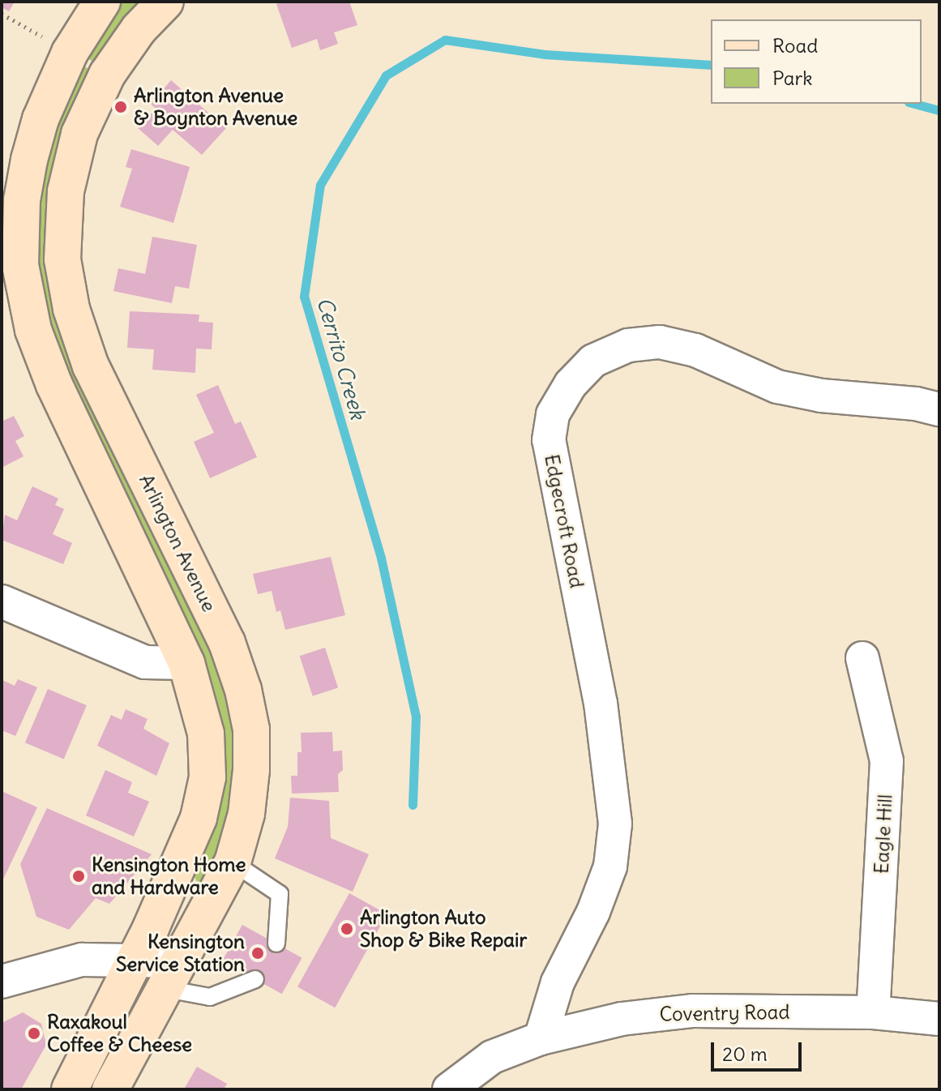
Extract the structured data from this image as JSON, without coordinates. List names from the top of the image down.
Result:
{
  "streets": {
    "main road": ["Arlington Avenue"],
    "street": ["Edgecroft Road", "Eagle Hill", "Coventry Road"]
  },
  "crossings": [
    ["Edgecroft Road", "Coventry Road"],
    ["Eagle Hill", "Coventry Road"]
  ],
  "water": ["Cerrito Creek"],
  "places": [
    "Arlington Avenue & Boynton Avenue",
    "Kensington Home and Hardware",
    "Arlington Auto Shop & Bike Repair",
    "Kensington Service Station",
    "Raxakoul Coffee & Cheese"
  ],
  "legend": ["Road", "Park"],
  "scale_bar": "20 m"
}
